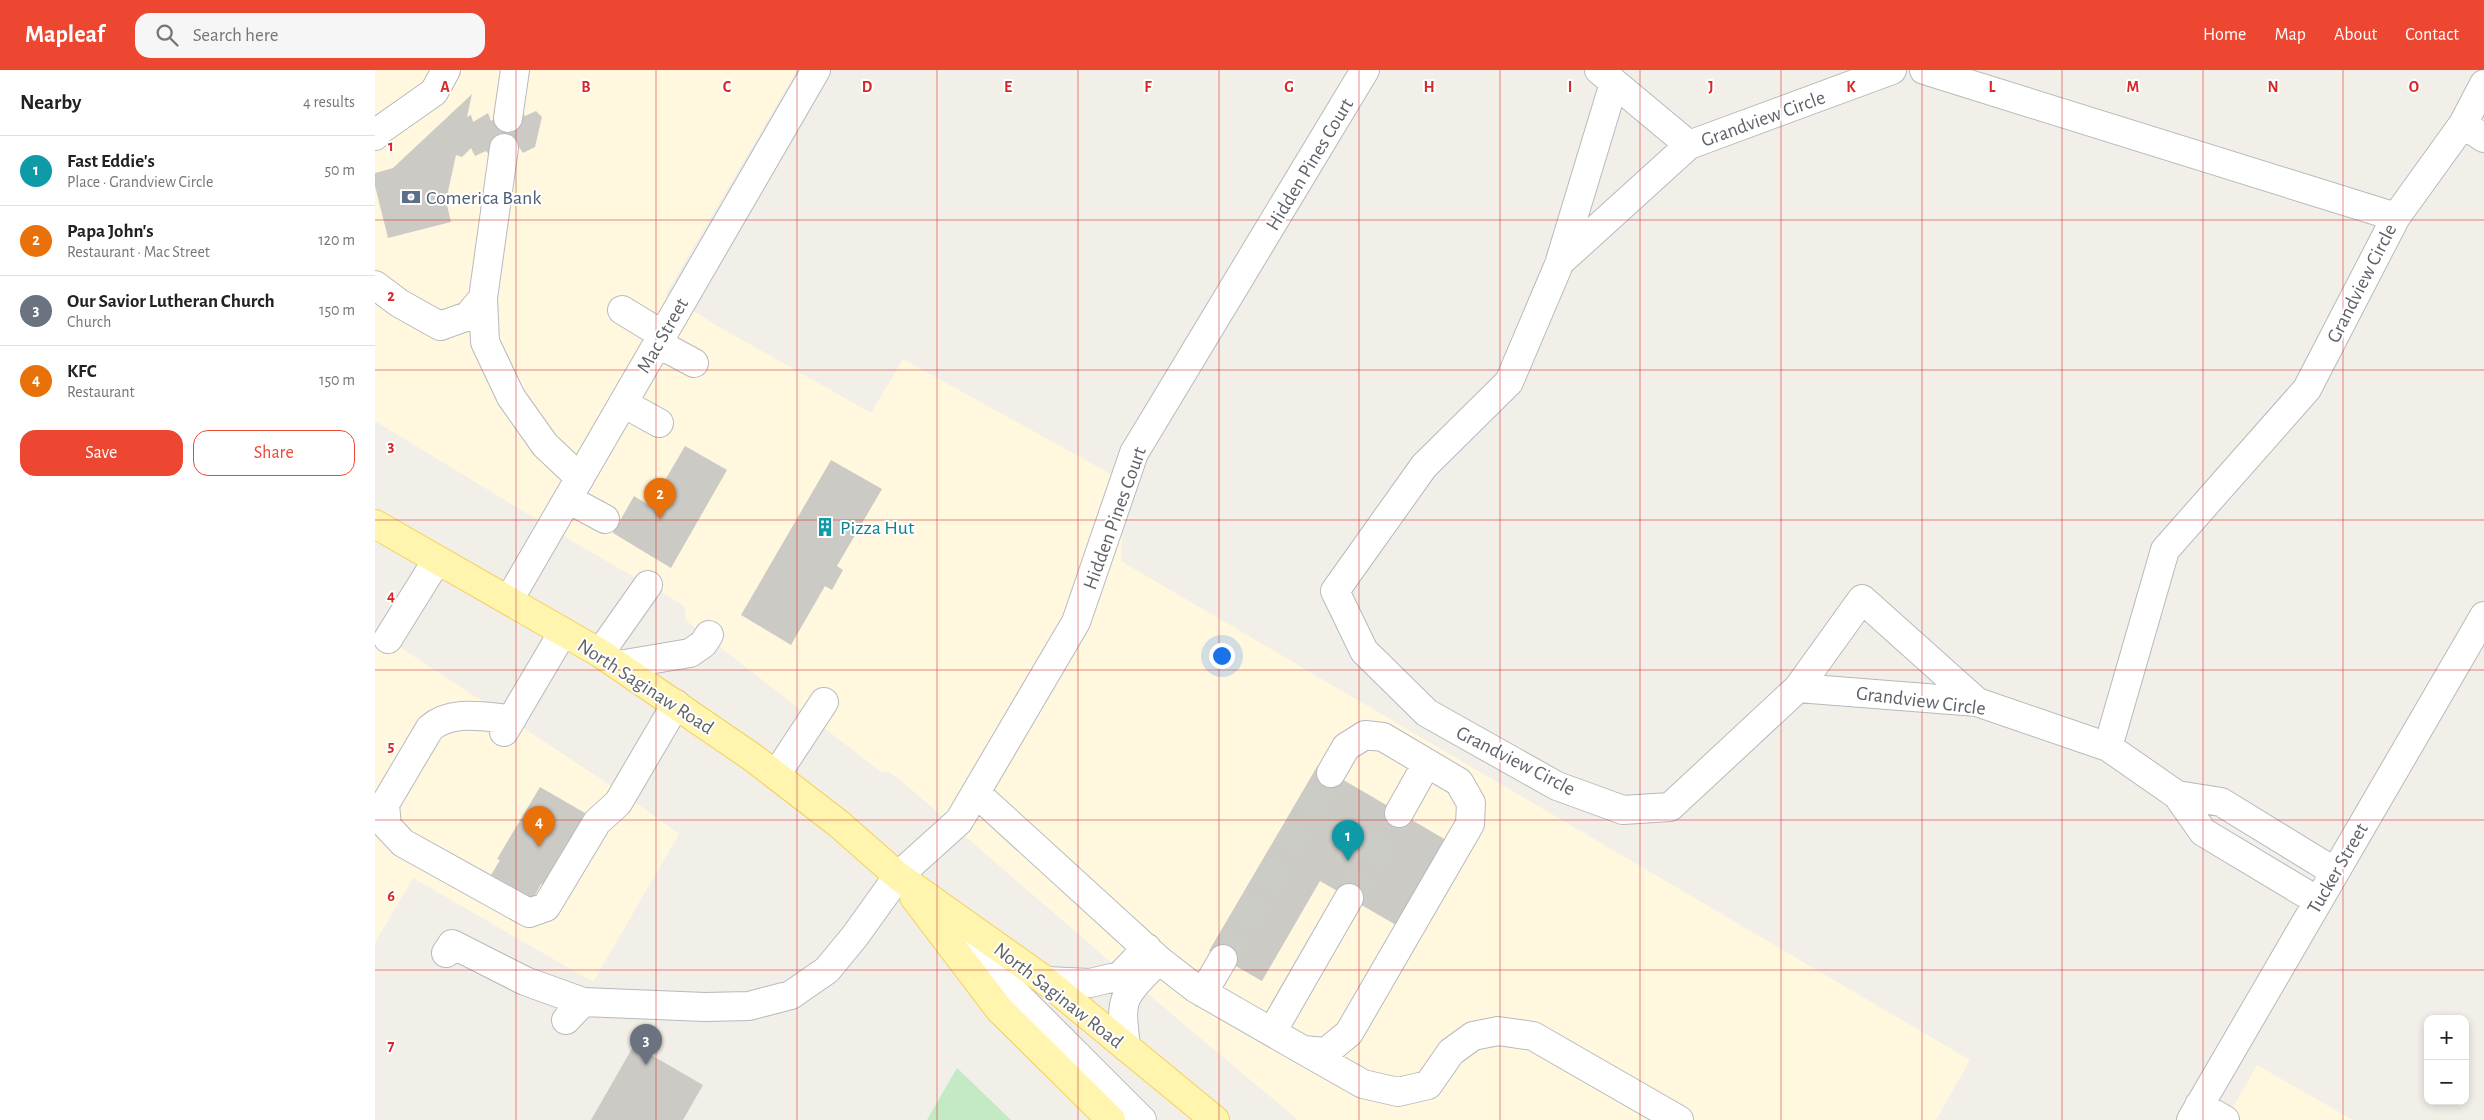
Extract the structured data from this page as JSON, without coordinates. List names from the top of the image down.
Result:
{
  "streets": {
    "main road": ["North Saginaw Road"],
    "street": [
      "Grandview Circle",
      "Hidden Pines Court",
      "Mac Street",
      "Tucker Street"
    ]
  },
  "crossings": [
    ["Grandview Circle", "Tucker Street"],
    ["Hidden Pines Court", "North Saginaw Road"],
    ["Mac Street", "North Saginaw Road"]
  ],
  "places": {
    "bank": ["Comerica Bank"],
    "building": ["Pizza Hut"]
  },
  "page": {
    "header": "Mapleaf",
    "search": "Search here",
    "nav": [
      "Home",
      "Map",
      "About",
      "Contact"
    ],
    "heading": ["Nearby", "4 results"],
    "list": [
      {
        "mark": "1",
        "name": "Fast Eddie's",
        "note": "Place · Grandview Circle",
        "value": "50 m"
      },
      {
        "mark": "2",
        "name": "Papa John's",
        "note": "Restaurant · Mac Street",
        "value": "120 m"
      },
      {
        "mark": "3",
        "name": "Our Savior Lutheran Church",
        "note": "Church",
        "value": "150 m"
      },
      {
        "mark": "4",
        "name": "KFC",
        "note": "Restaurant",
        "value": "150 m"
      }
    ],
    "buttons": ["Save", "Share"],
    "pins": [
      "2",
      "4",
      "1",
      "3"
    ],
    "map_buttons": ["+", "−"]
  },
  "grid": {
    "columns": [
      "A",
      "B",
      "C",
      "D",
      "E",
      "F",
      "G",
      "H",
      "I",
      "J",
      "K",
      "L",
      "M",
      "N",
      "O"
    ],
    "rows": [
      "1",
      "2",
      "3",
      "4",
      "5",
      "6",
      "7"
    ]
  }
}
